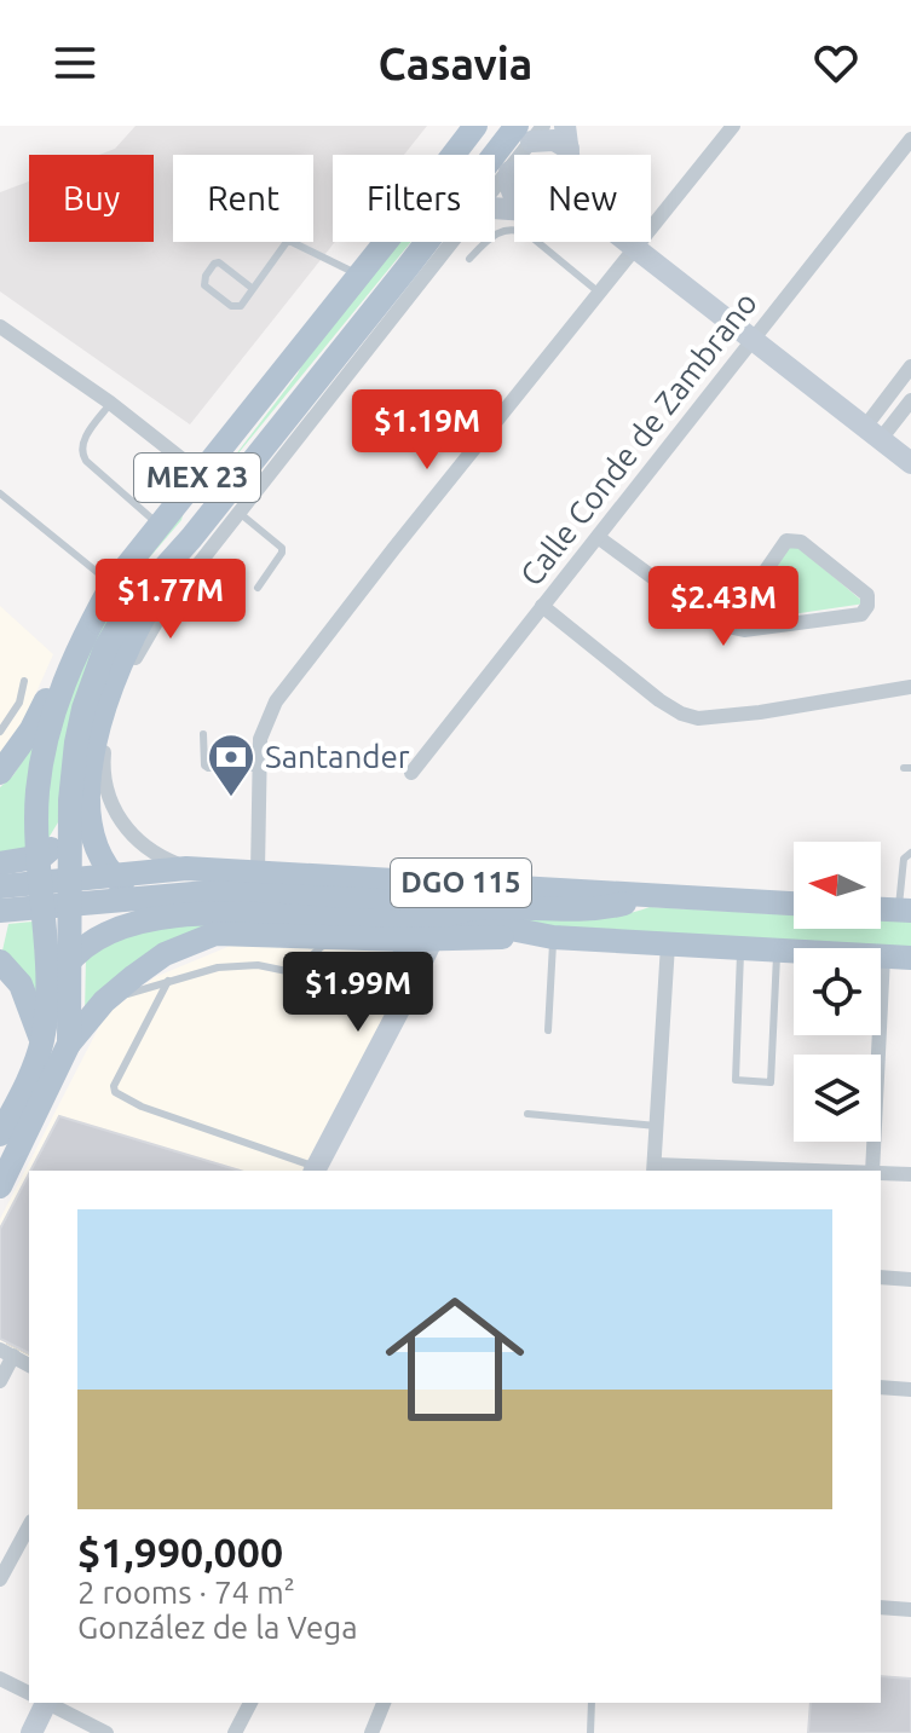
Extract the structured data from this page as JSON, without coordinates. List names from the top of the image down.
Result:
{
  "streets": {
    "main road": ["MEX 23", "DGO 115"],
    "street": ["Calle Conde de Zambrano"]
  },
  "crossings": [
    ["MEX 23", "DGO 115"]
  ],
  "places": {
    "bank": ["Santander"]
  },
  "north": "left",
  "page": {
    "header": "Casavia",
    "chip": [
      "Buy",
      "Rent",
      "Filters",
      "New"
    ],
    "price": [
      "$1.19M",
      "$1.77M",
      "$2.43M",
      "$1.99M"
    ],
    "list": [
      {
        "name": "$1,990,000",
        "note": "2 rooms · 74 m² · González de la Vega"
      }
    ]
  }
}
